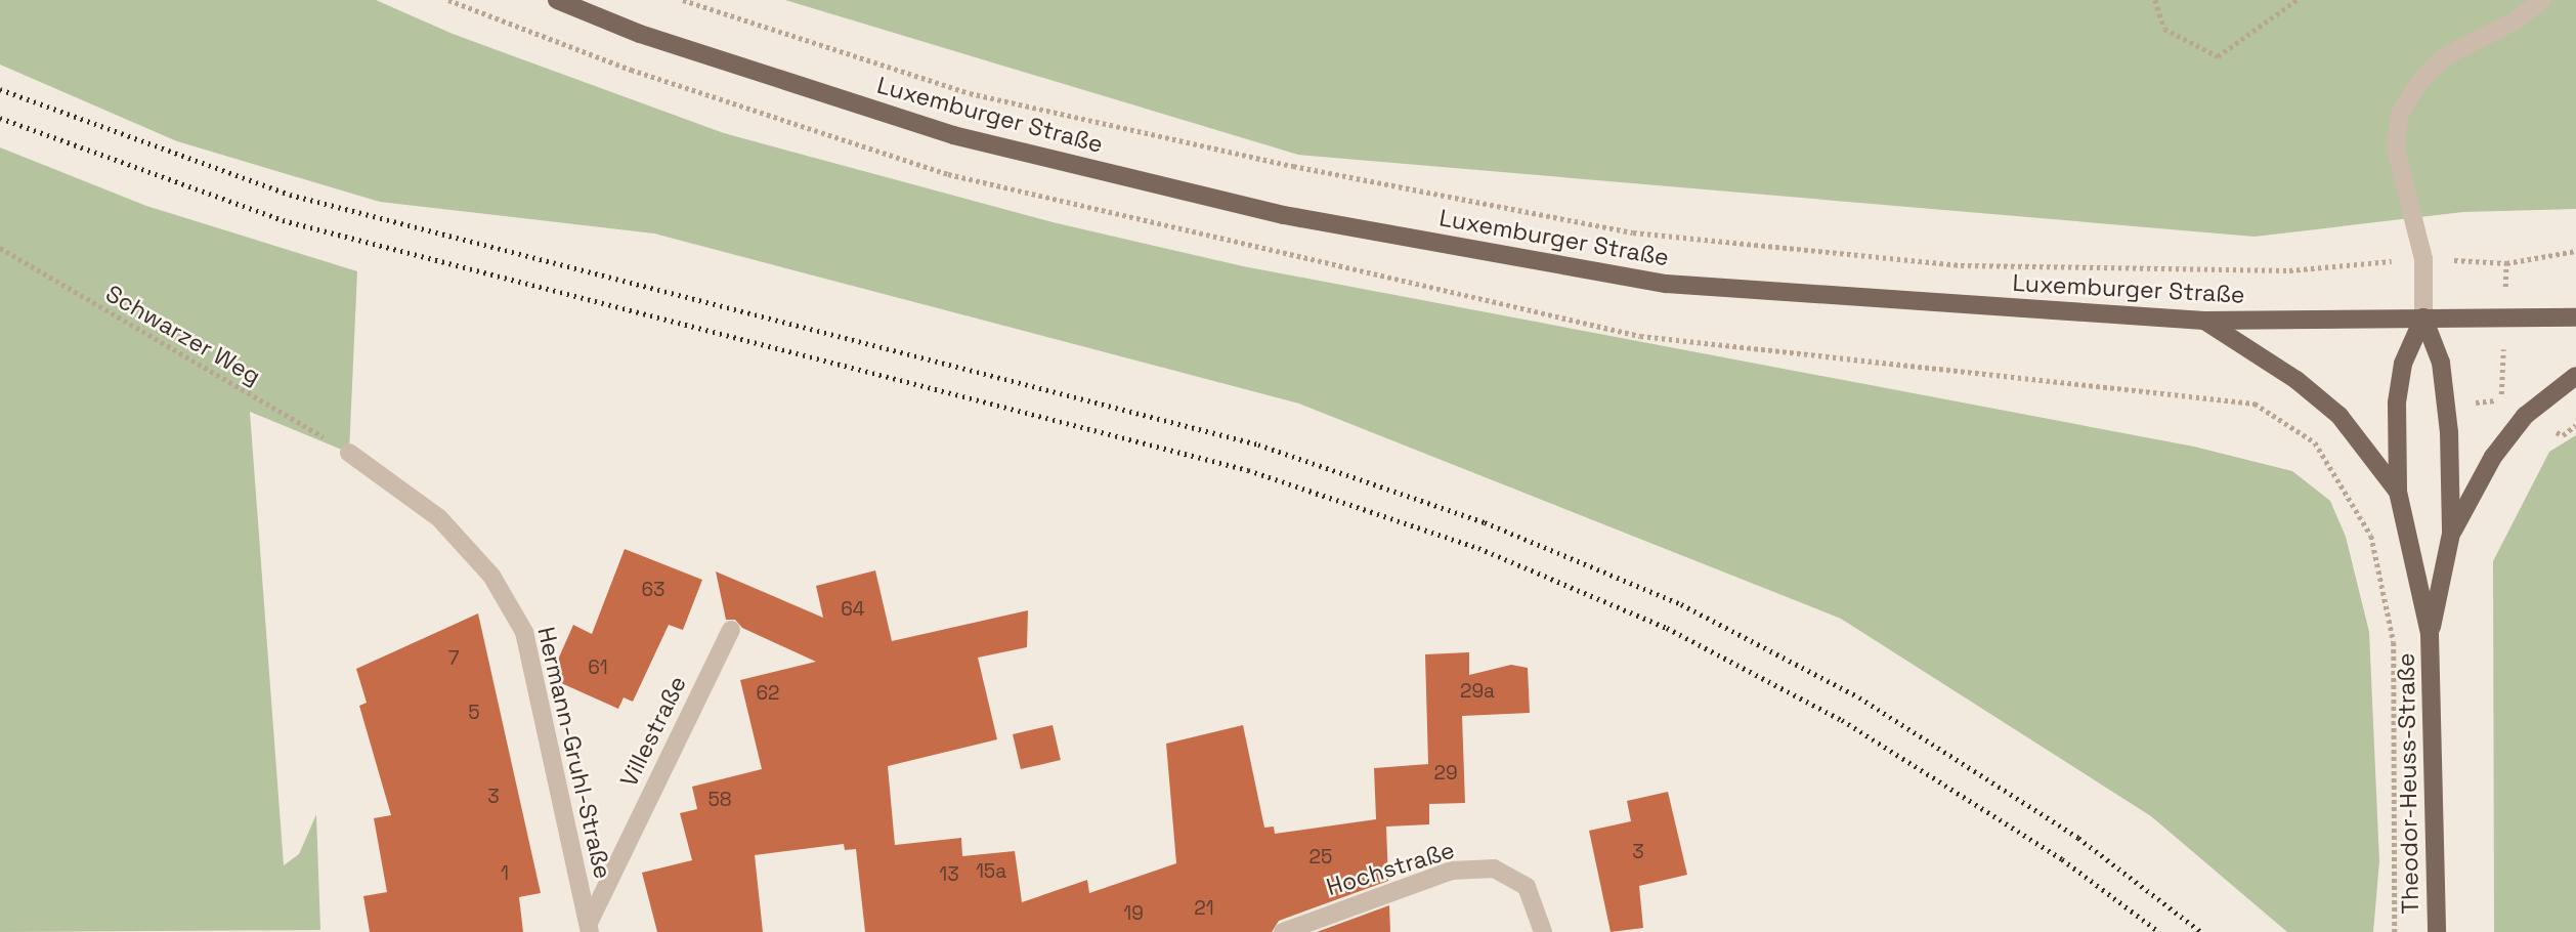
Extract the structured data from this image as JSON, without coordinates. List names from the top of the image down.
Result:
{
  "streets": {
    "main road": ["Luxemburger Straße", "Theodor-Heuss-Straße"],
    "street": ["Villestraße", "Hermann-Gruhl-Straße", "Hochstraße"],
    "path": ["Schwarzer Weg"]
  },
  "crossings": [
    ["Luxemburger Straße", "Theodor-Heuss-Straße"],
    ["Schwarzer Weg", "Hermann-Gruhl-Straße"],
    ["Villestraße", "Hermann-Gruhl-Straße"]
  ],
  "house_numbers": [
    "63",
    "64",
    "7",
    "61",
    "29a",
    "62",
    "5",
    "29",
    "3",
    "58",
    "3",
    "25",
    "15a",
    "1",
    "13",
    "21",
    "19"
  ]
}
